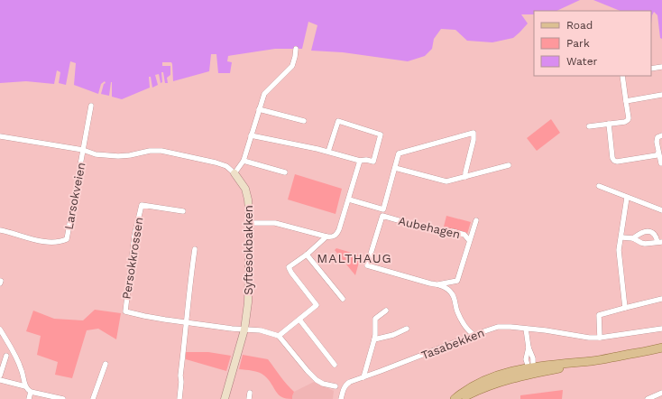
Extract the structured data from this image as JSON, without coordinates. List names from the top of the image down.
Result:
{
  "streets": {
    "street": [
      "Larsokveien",
      "Aubehagen",
      "Syftesokbakken",
      "Persokkrossen",
      "Tasabekken"
    ]
  },
  "crossings": [
    ["Larsokveien", "Syftesokbakken"],
    ["Aubehagen", "Tasabekken"],
    ["Syftesokbakken", "Persokkrossen"]
  ],
  "districts": ["MALTHAUG"],
  "legend": ["Road", "Park", "Water"]
}
